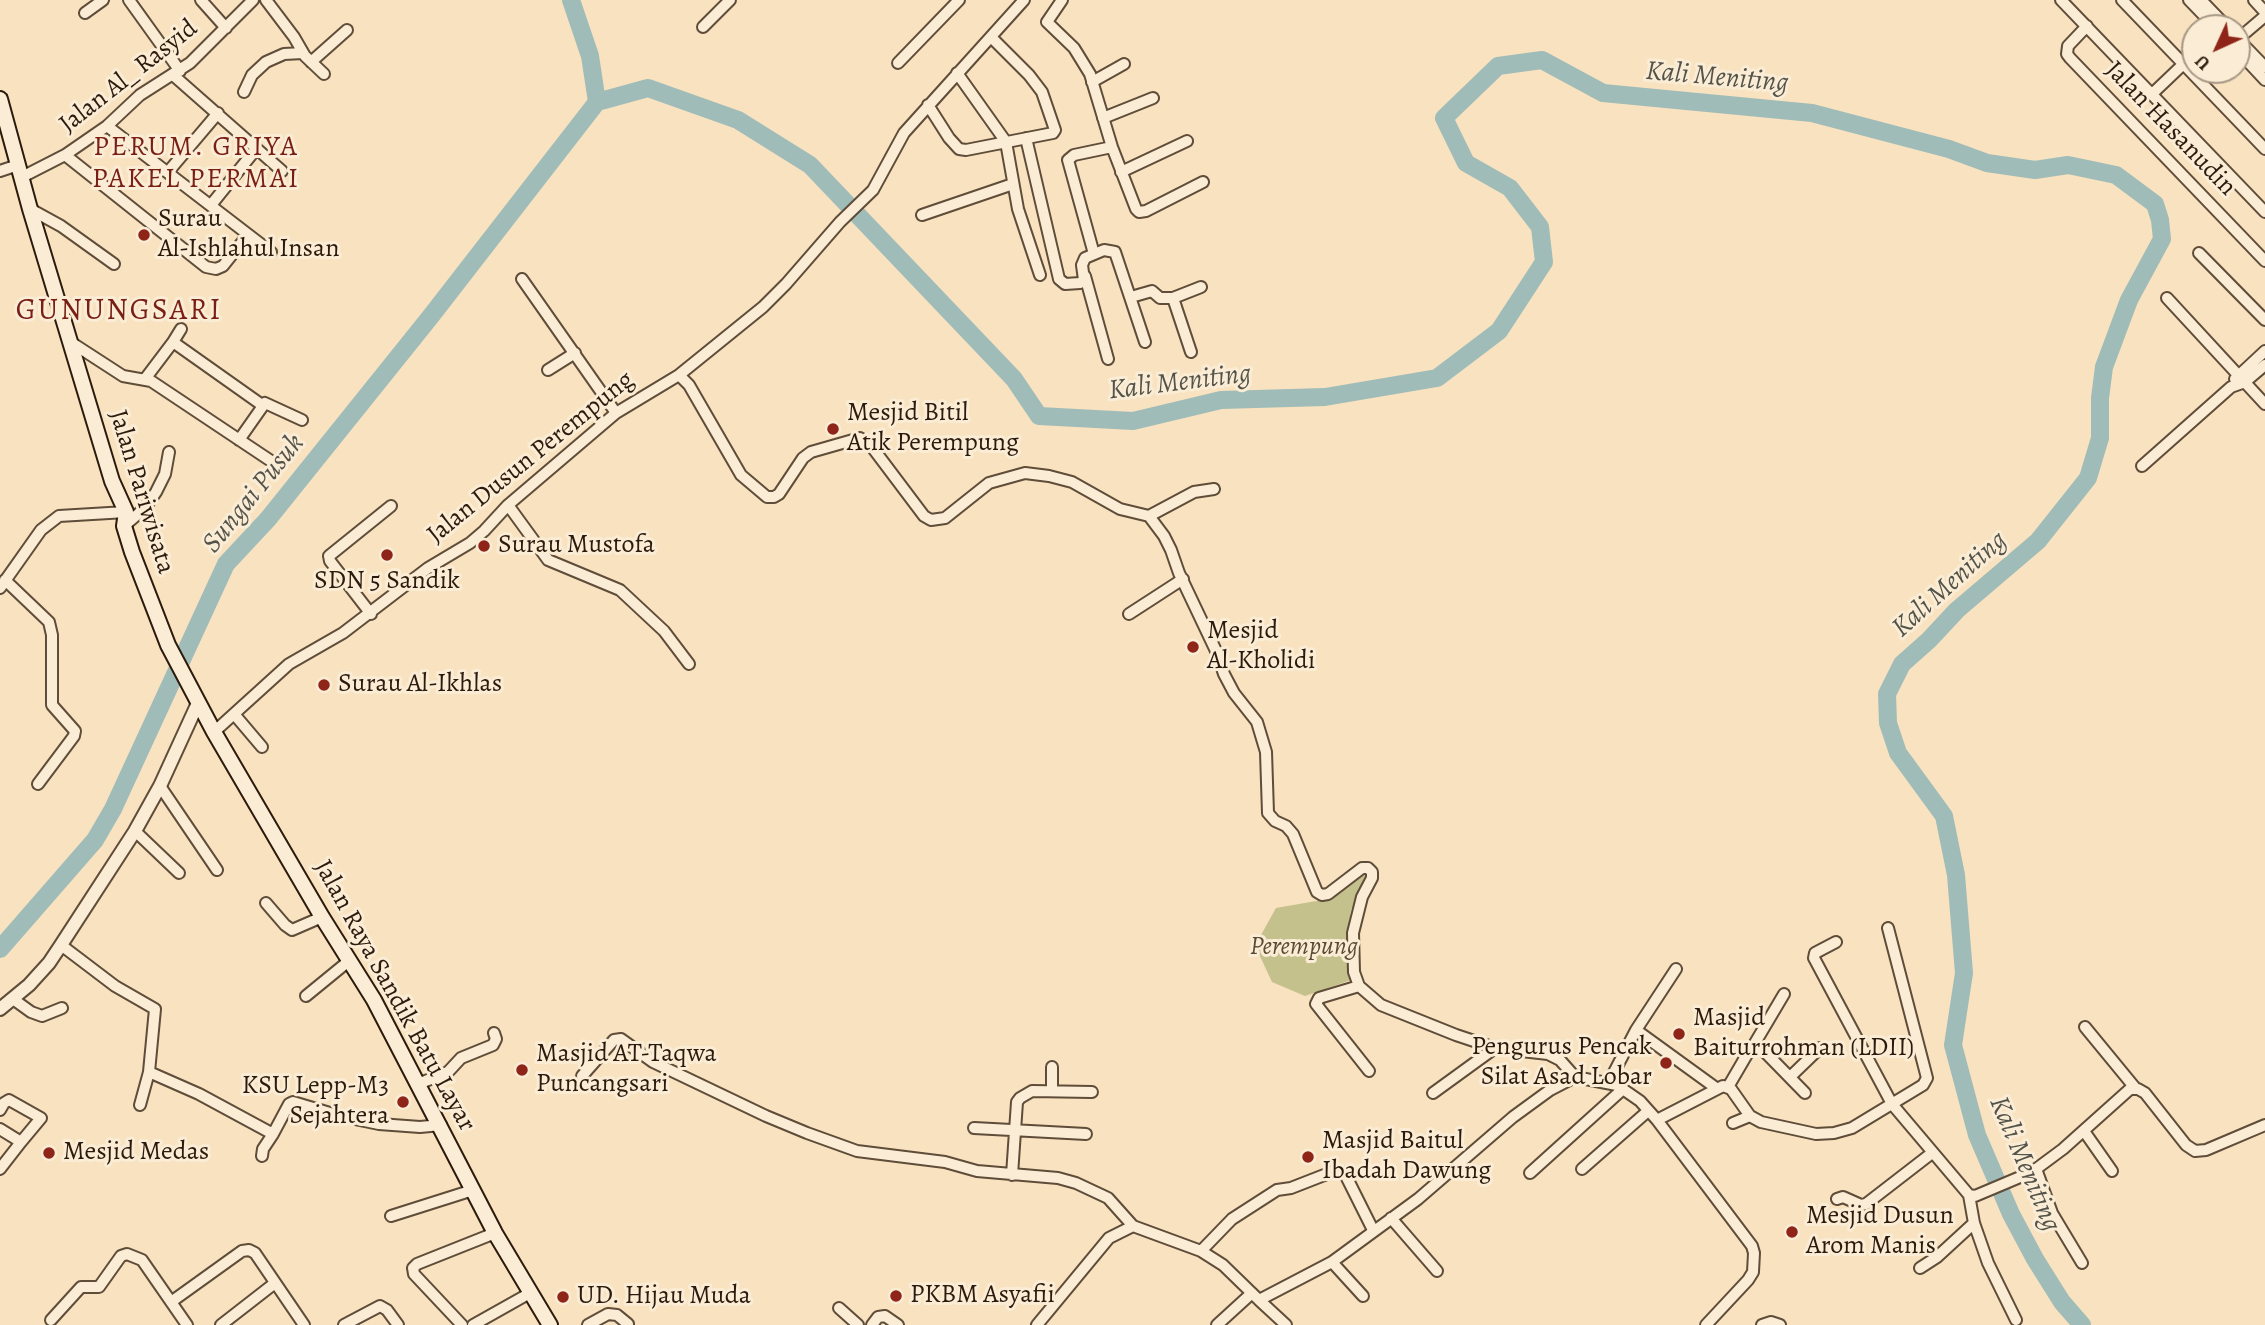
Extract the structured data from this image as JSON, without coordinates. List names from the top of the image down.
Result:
{
  "streets": {
    "main road": ["Jalan Pariwisata", "Jalan Raya Sandik Batu Layar"],
    "street": ["Jalan Al_ Rasyid", "Jalan Hasanudin", "Jalan Dusun Perempung"]
  },
  "crossings": [
    ["Jalan Al_ Rasyid", "Jalan Pariwisata"],
    ["Jalan Dusun Perempung", "Jalan Raya Sandik Batu Layar"],
    ["Jalan Pariwisata", "Jalan Raya Sandik Batu Layar"]
  ],
  "districts": ["PERUM. GRIYA PAKEL PERMAI", "GUNUNGSARI"],
  "water": ["Kali Meniting", "Sungai Pusuk"],
  "parks": ["Perempung"],
  "places": [
    "Surau Al-Ishlahul Insan",
    "Mesjid Bitil Atik Perempung",
    "Surau Mustofa",
    "SDN 5 Sandik",
    "Mesjid Al-Kholidi",
    "Surau Al-Ikhlas",
    "Masjid Baiturrohman (LDII)",
    "Pengurus Pencak Silat Asad Lobar",
    "Masjid AT-Taqwa Puncangsari",
    "KSU Lepp-M3 Sejahtera",
    "Mesjid Medas",
    "Masjid Baitul Ibadah Dawung",
    "Mesjid Dusun Arom Manis",
    "PKBM Asyafii",
    "UD. Hijau Muda"
  ],
  "north": "bottom left"
}
